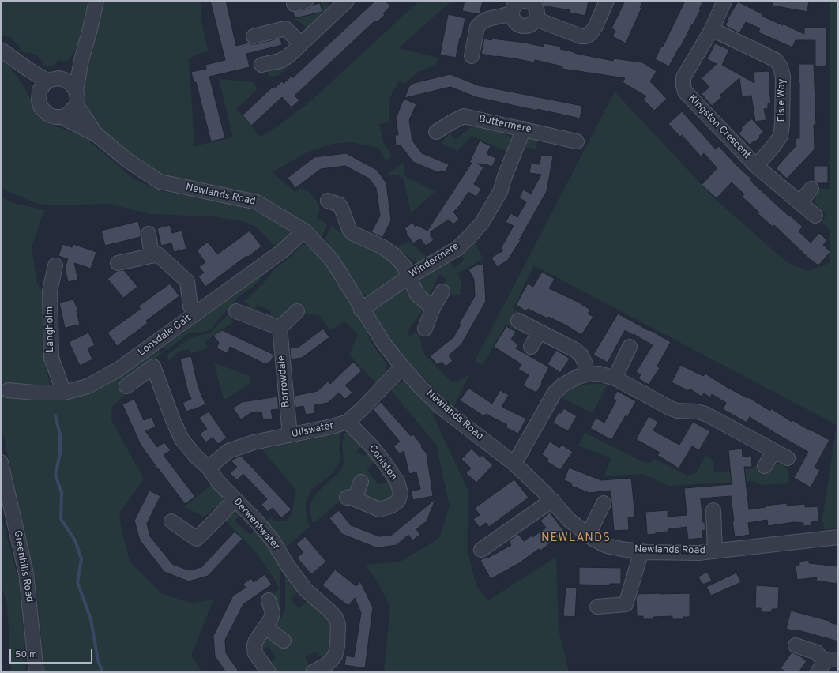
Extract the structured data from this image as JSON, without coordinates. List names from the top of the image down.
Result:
{
  "streets": {
    "street": [
      "Elsie Way",
      "Buttermere",
      "Kingston Crescent",
      "Newlands Road",
      "Windermere",
      "Langholm",
      "Lonsdale Gait",
      "Borrowdale",
      "Ullswater",
      "Coniston",
      "Derwentwater",
      "Greenhills Road"
    ]
  },
  "crossings": [
    ["Elsie Way", "Kingston Crescent"],
    ["Buttermere", "Windermere"],
    ["Newlands Road", "Windermere"],
    ["Newlands Road", "Lonsdale Gait"],
    ["Newlands Road", "Ullswater"],
    ["Langholm", "Lonsdale Gait"],
    ["Borrowdale", "Ullswater"],
    ["Ullswater", "Coniston"],
    ["Ullswater", "Derwentwater"]
  ],
  "districts": ["NEWLANDS"],
  "scale_bar": "50 m"
}
